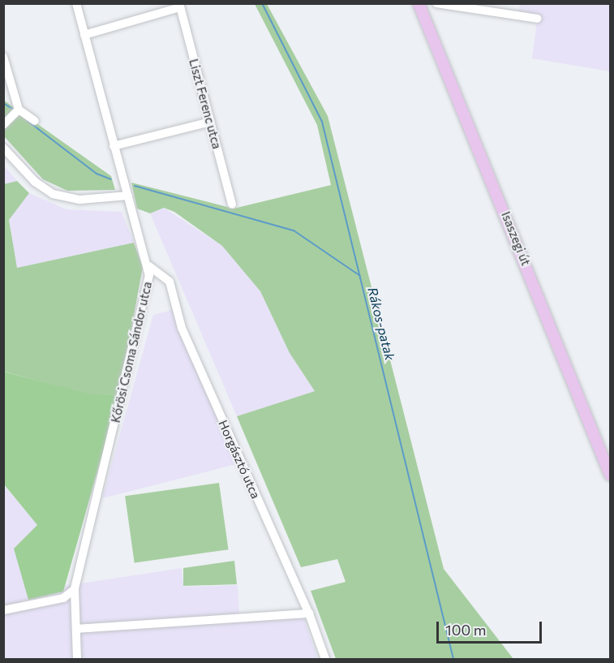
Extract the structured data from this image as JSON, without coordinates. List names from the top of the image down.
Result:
{
  "streets": {
    "main road": ["Isaszegi út"],
    "street": ["Liszt Ferenc utca", "Kőrösi Csoma Sándor utca", "Horgásztó utca"]
  },
  "crossings": [
    ["Kőrösi Csoma Sándor utca", "Horgásztó utca"]
  ],
  "water": ["Rákos-patak"],
  "scale_bar": "100 m"
}
